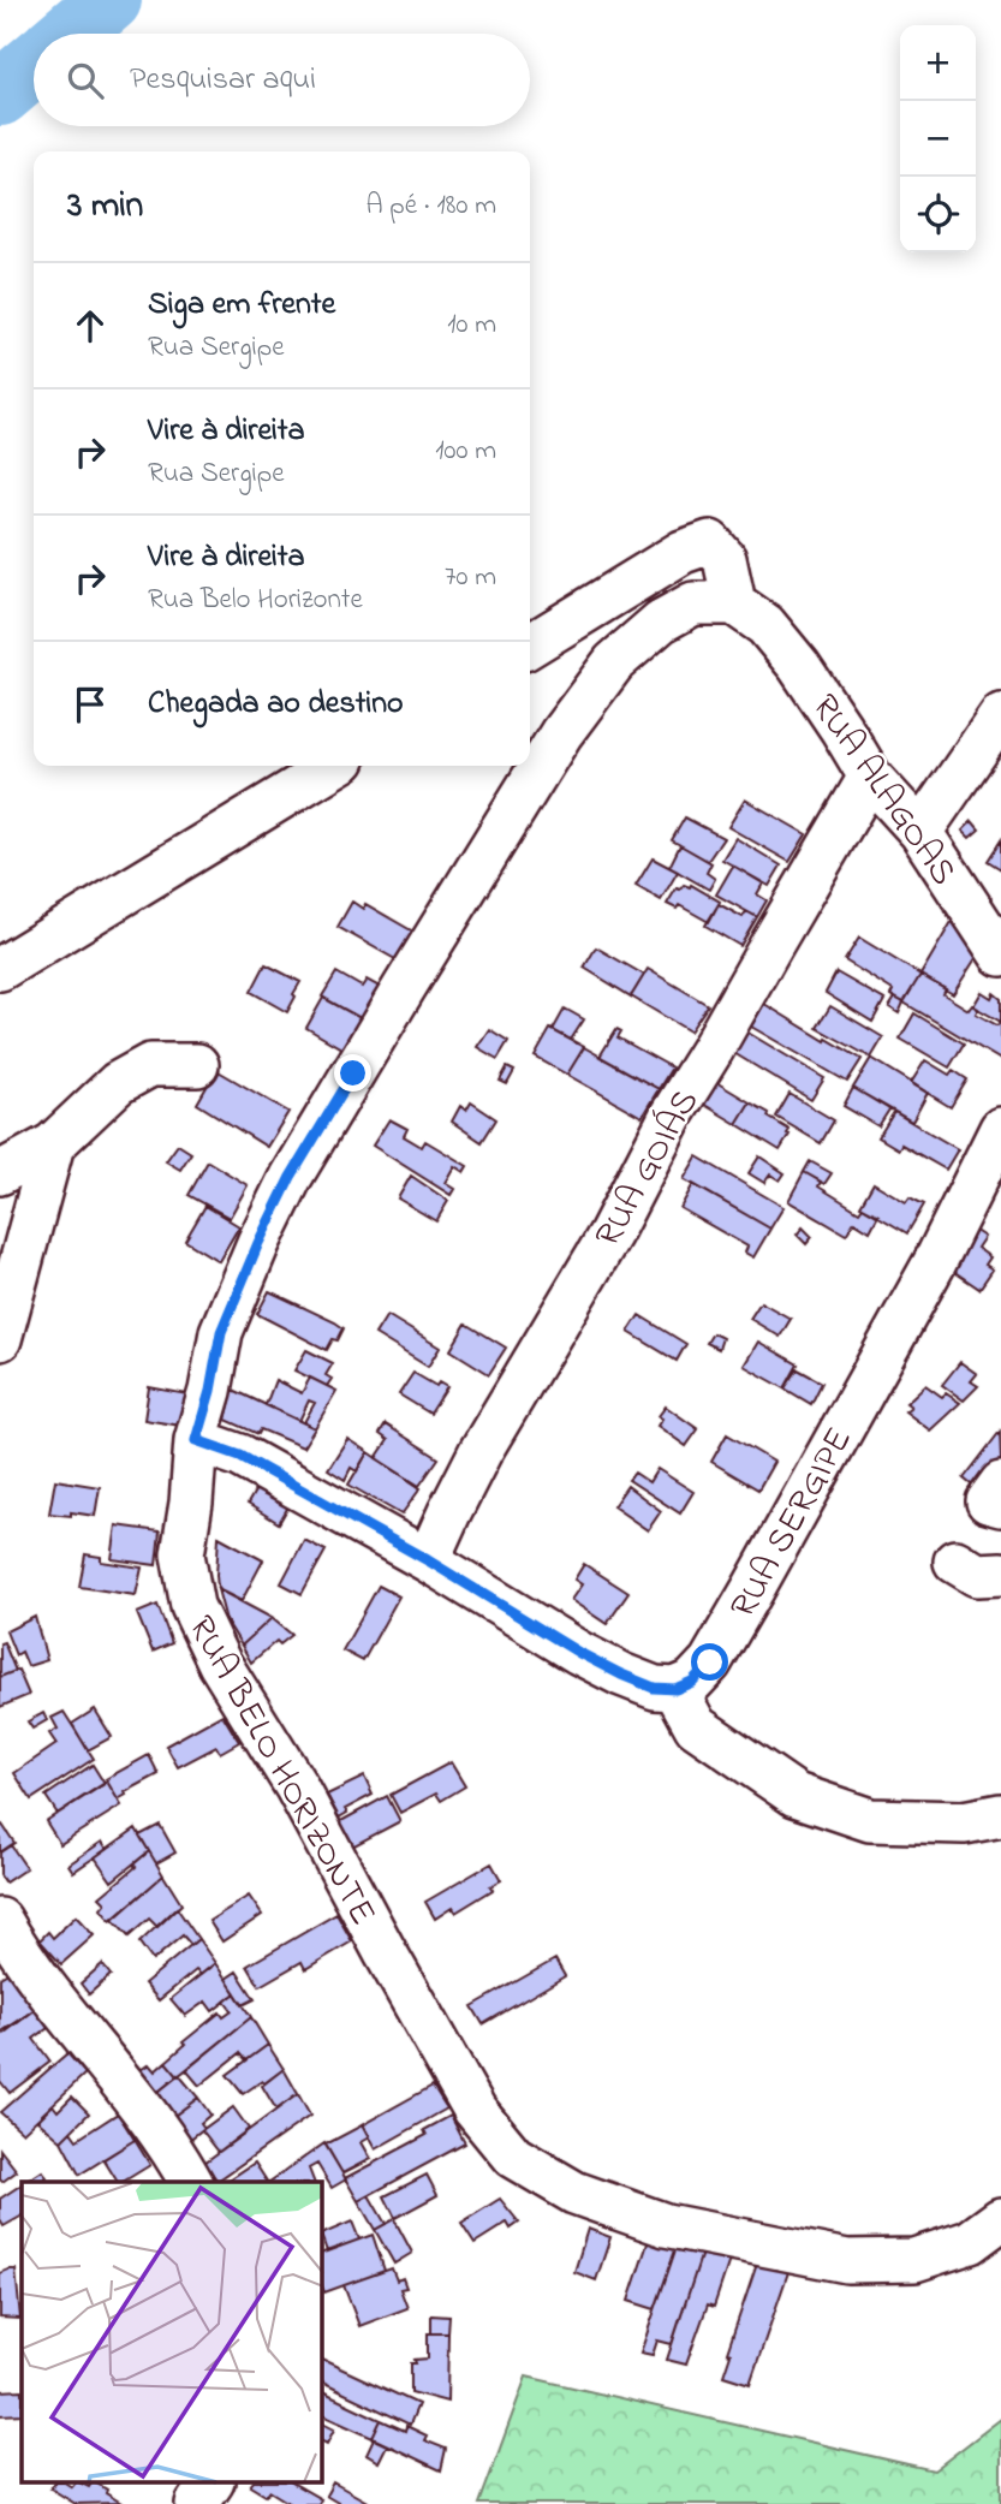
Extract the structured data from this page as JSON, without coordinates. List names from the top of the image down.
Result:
{
  "streets": {
    "street": [
      "RUA ALAGOAS",
      "RUA GOIÁS",
      "RUA SERGIPE",
      "RUA BELO HORIZONTE"
    ]
  },
  "crossings": [
    ["RUA ALAGOAS", "RUA GOIÁS"],
    ["RUA ALAGOAS", "RUA BELO HORIZONTE"]
  ],
  "page": {
    "map_buttons": ["+", "−"],
    "search": "Pesquisar aqui",
    "heading": ["3 min", "A pé · 180 m"],
    "list": [
      ["Siga em frente", "Rua Sergipe", "10 m"],
      ["Vire à direita", "Rua Sergipe", "100 m"],
      ["Vire à direita", "Rua Belo Horizonte", "70 m"],
      "Chegada ao destino"
    ]
  }
}
